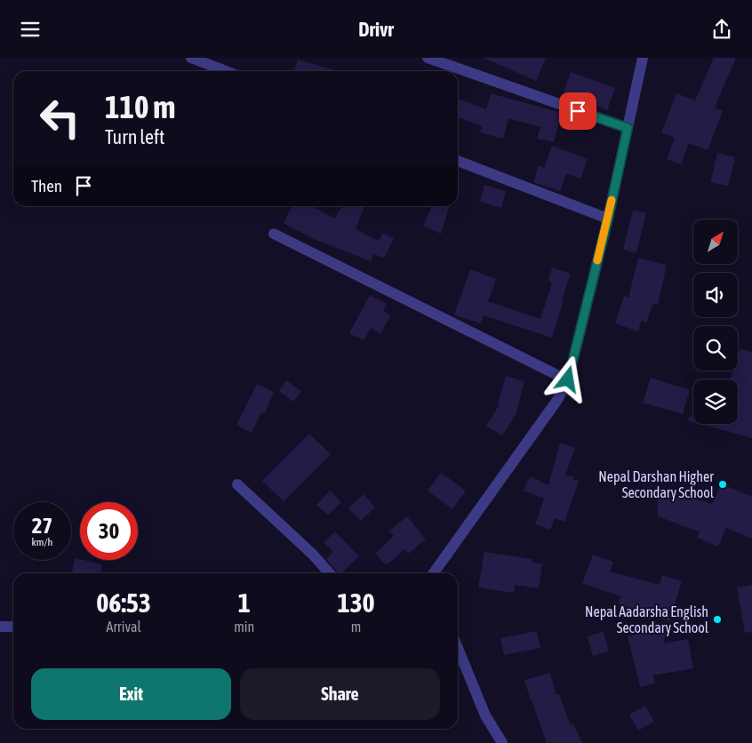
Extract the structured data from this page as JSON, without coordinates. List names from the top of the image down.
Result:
{
  "places": ["Nepal Darshan Higher Secondary School", "Nepal Aadarsha English Secondary School"],
  "north": "top right",
  "page": {
    "header": "Drivr",
    "turn": ["110 m", "Turn left"],
    "then": "Then",
    "speed": "27 km/h",
    "limit": "30",
    "eta": [
      "06:53",
      "Arrival",
      "1",
      "min",
      "130",
      "m"
    ],
    "buttons": ["Exit", "Share"]
  }
}
